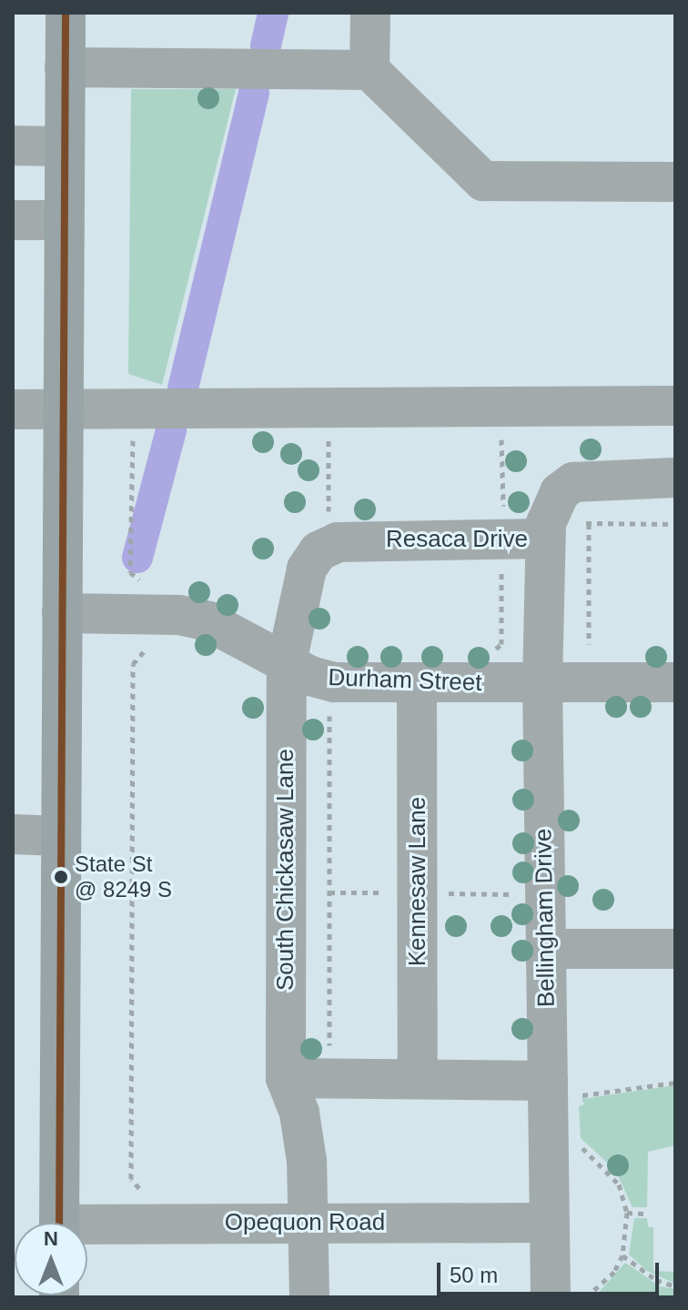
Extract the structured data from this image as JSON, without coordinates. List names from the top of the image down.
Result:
{
  "streets": {
    "street": [
      "Resaca Drive",
      "Durham Street",
      "South Chickasaw Lane",
      "Kennesaw Lane",
      "Bellingham Drive",
      "Opequon Road"
    ]
  },
  "crossings": [
    ["Resaca Drive", "Durham Street"],
    ["Resaca Drive", "South Chickasaw Lane"],
    ["Resaca Drive", "Bellingham Drive"],
    ["Durham Street", "South Chickasaw Lane"],
    ["Durham Street", "Kennesaw Lane"],
    ["Durham Street", "Bellingham Drive"],
    ["Bellingham Drive", "Opequon Road"]
  ],
  "places": ["State St @ 8249 S"],
  "scale_bar": "50 m",
  "north": "top"
}
